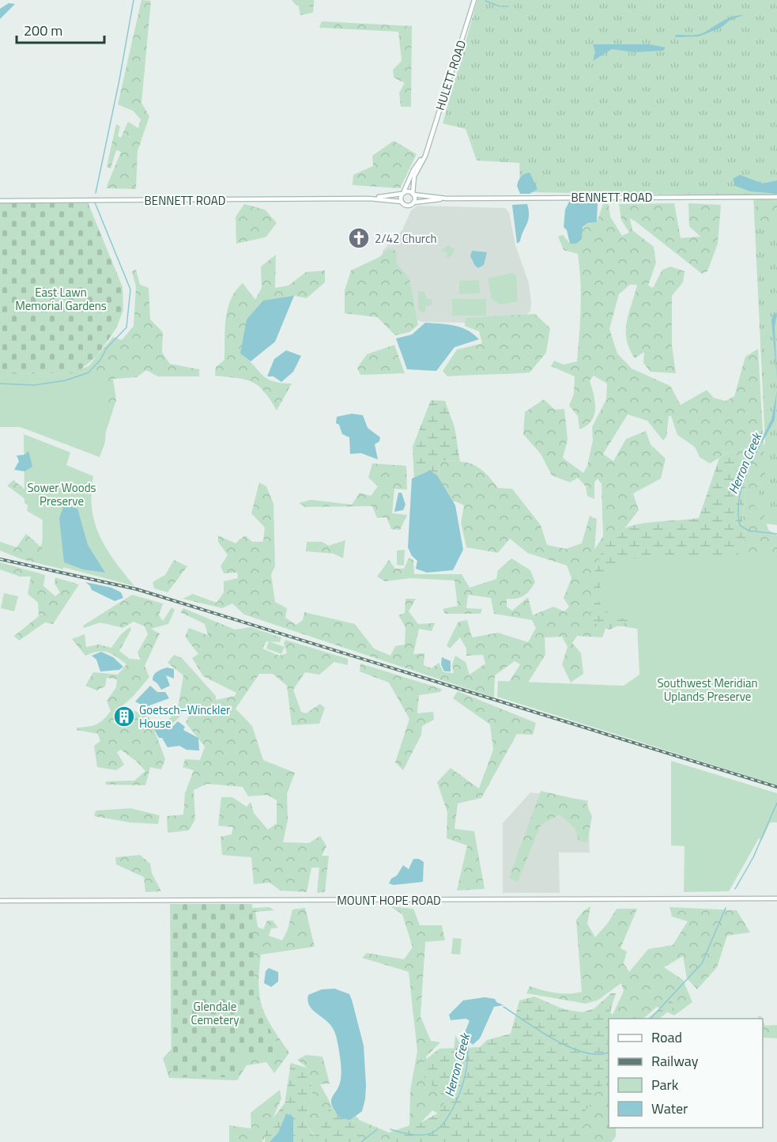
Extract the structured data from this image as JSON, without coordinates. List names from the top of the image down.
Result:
{
  "streets": {
    "street": ["HULETT ROAD", "BENNETT ROAD", "MOUNT HOPE ROAD"]
  },
  "crossings": [
    ["HULETT ROAD", "BENNETT ROAD"]
  ],
  "water": ["Herron Creek"],
  "parks": [
    "East Lawn Memorial Gardens",
    "Sower Woods Preserve",
    "Southwest Meridian Uplands Preserve",
    "Glendale Cemetery"
  ],
  "places": {
    "church": ["2/42 Church"],
    "building": ["Goetsch–Winckler House"]
  },
  "legend": [
    "Road",
    "Railway",
    "Park",
    "Water"
  ],
  "scale_bar": "200 m"
}
